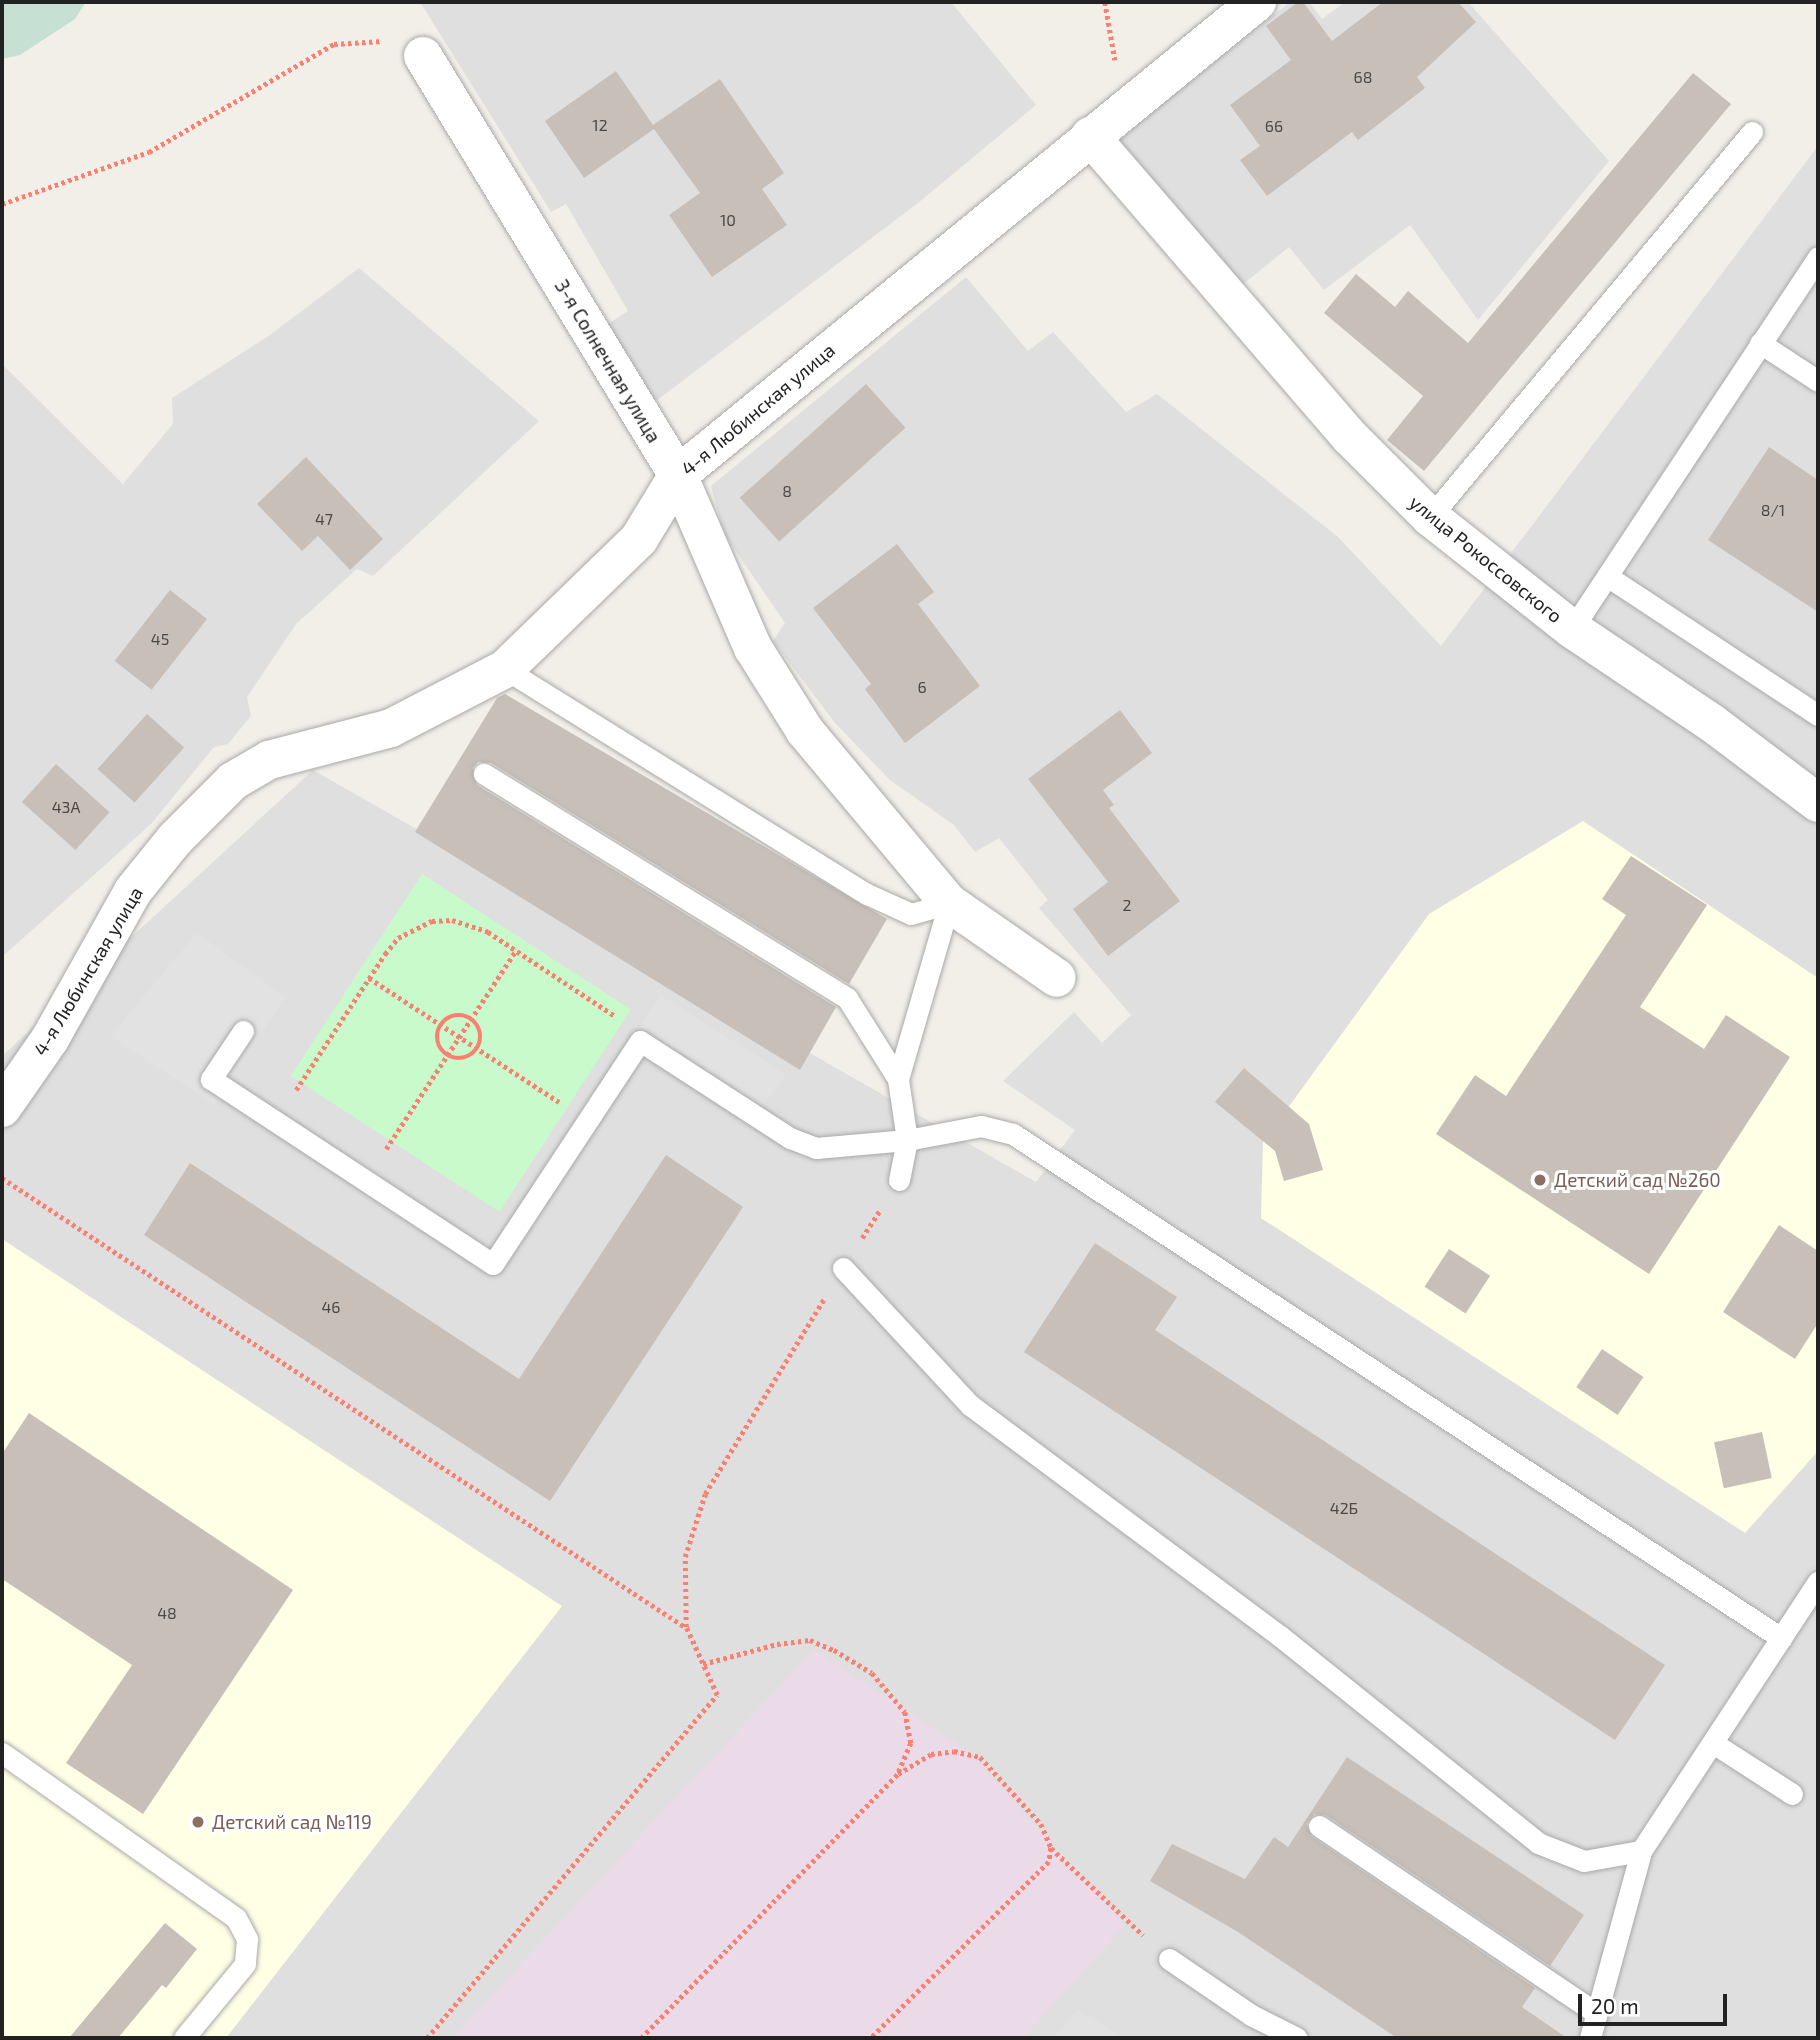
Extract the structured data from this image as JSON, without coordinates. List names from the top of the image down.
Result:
{
  "streets": {
    "street": ["3-я Солнечная улица", "4-я Любинская улица", "улица Рокоссовского"]
  },
  "crossings": [
    ["3-я Солнечная улица", "4-я Любинская улица"],
    ["4-я Любинская улица", "улица Рокоссовского"]
  ],
  "places": ["Детский сад №260", "Детский сад №119"],
  "house_numbers": [
    "68",
    "12",
    "66",
    "10",
    "8",
    "8/1",
    "47",
    "45",
    "6",
    "43А",
    "2",
    "46",
    "42Б",
    "48"
  ],
  "scale_bar": "20 m"
}
